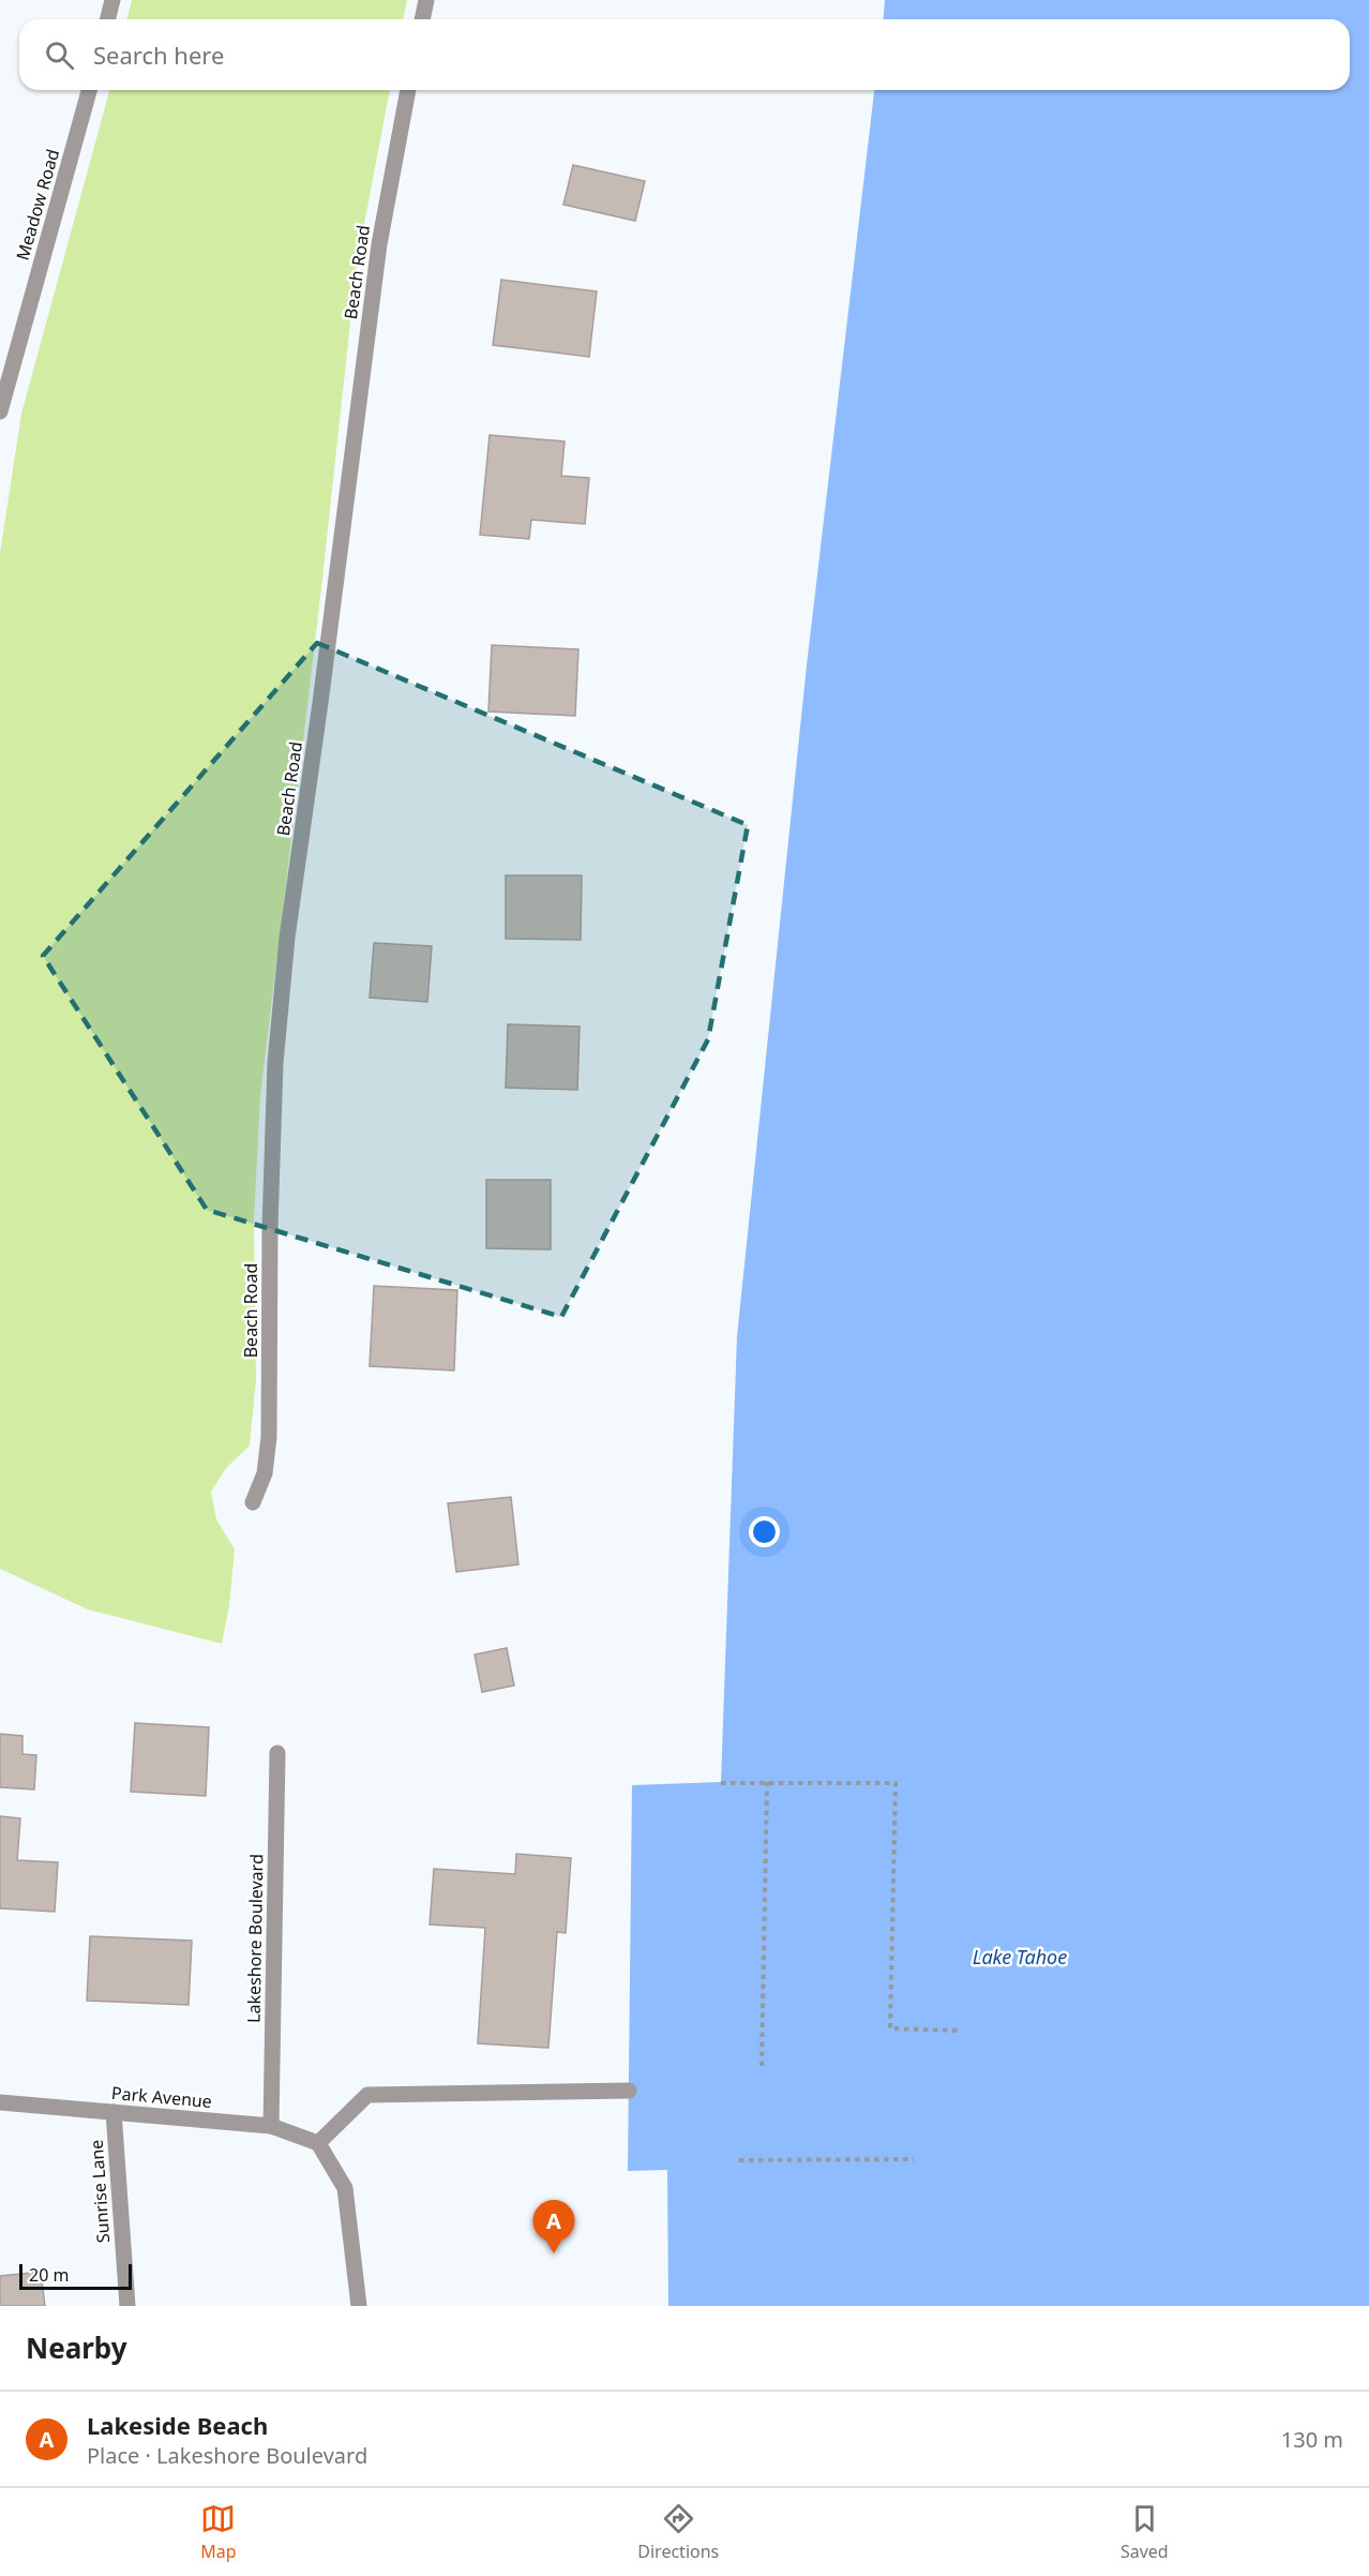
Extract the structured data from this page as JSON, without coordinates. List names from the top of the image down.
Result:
{
  "streets": {
    "street": [
      "Meadow Road",
      "Beach Road",
      "Lakeshore Boulevard",
      "Park Avenue",
      "Sunrise Lane"
    ]
  },
  "crossings": [
    ["Lakeshore Boulevard", "Park Avenue"],
    ["Park Avenue", "Sunrise Lane"]
  ],
  "water": ["Lake Tahoe"],
  "scale_bar": "20 m",
  "page": {
    "search": "Search here",
    "pins": "A",
    "scale": "20 m",
    "heading": "Nearby",
    "list": [
      {
        "mark": "A",
        "name": "Lakeside Beach",
        "note": "Place · Lakeshore Boulevard",
        "value": "130 m"
      }
    ],
    "nav": ["Map", "Directions", "Saved"]
  }
}
